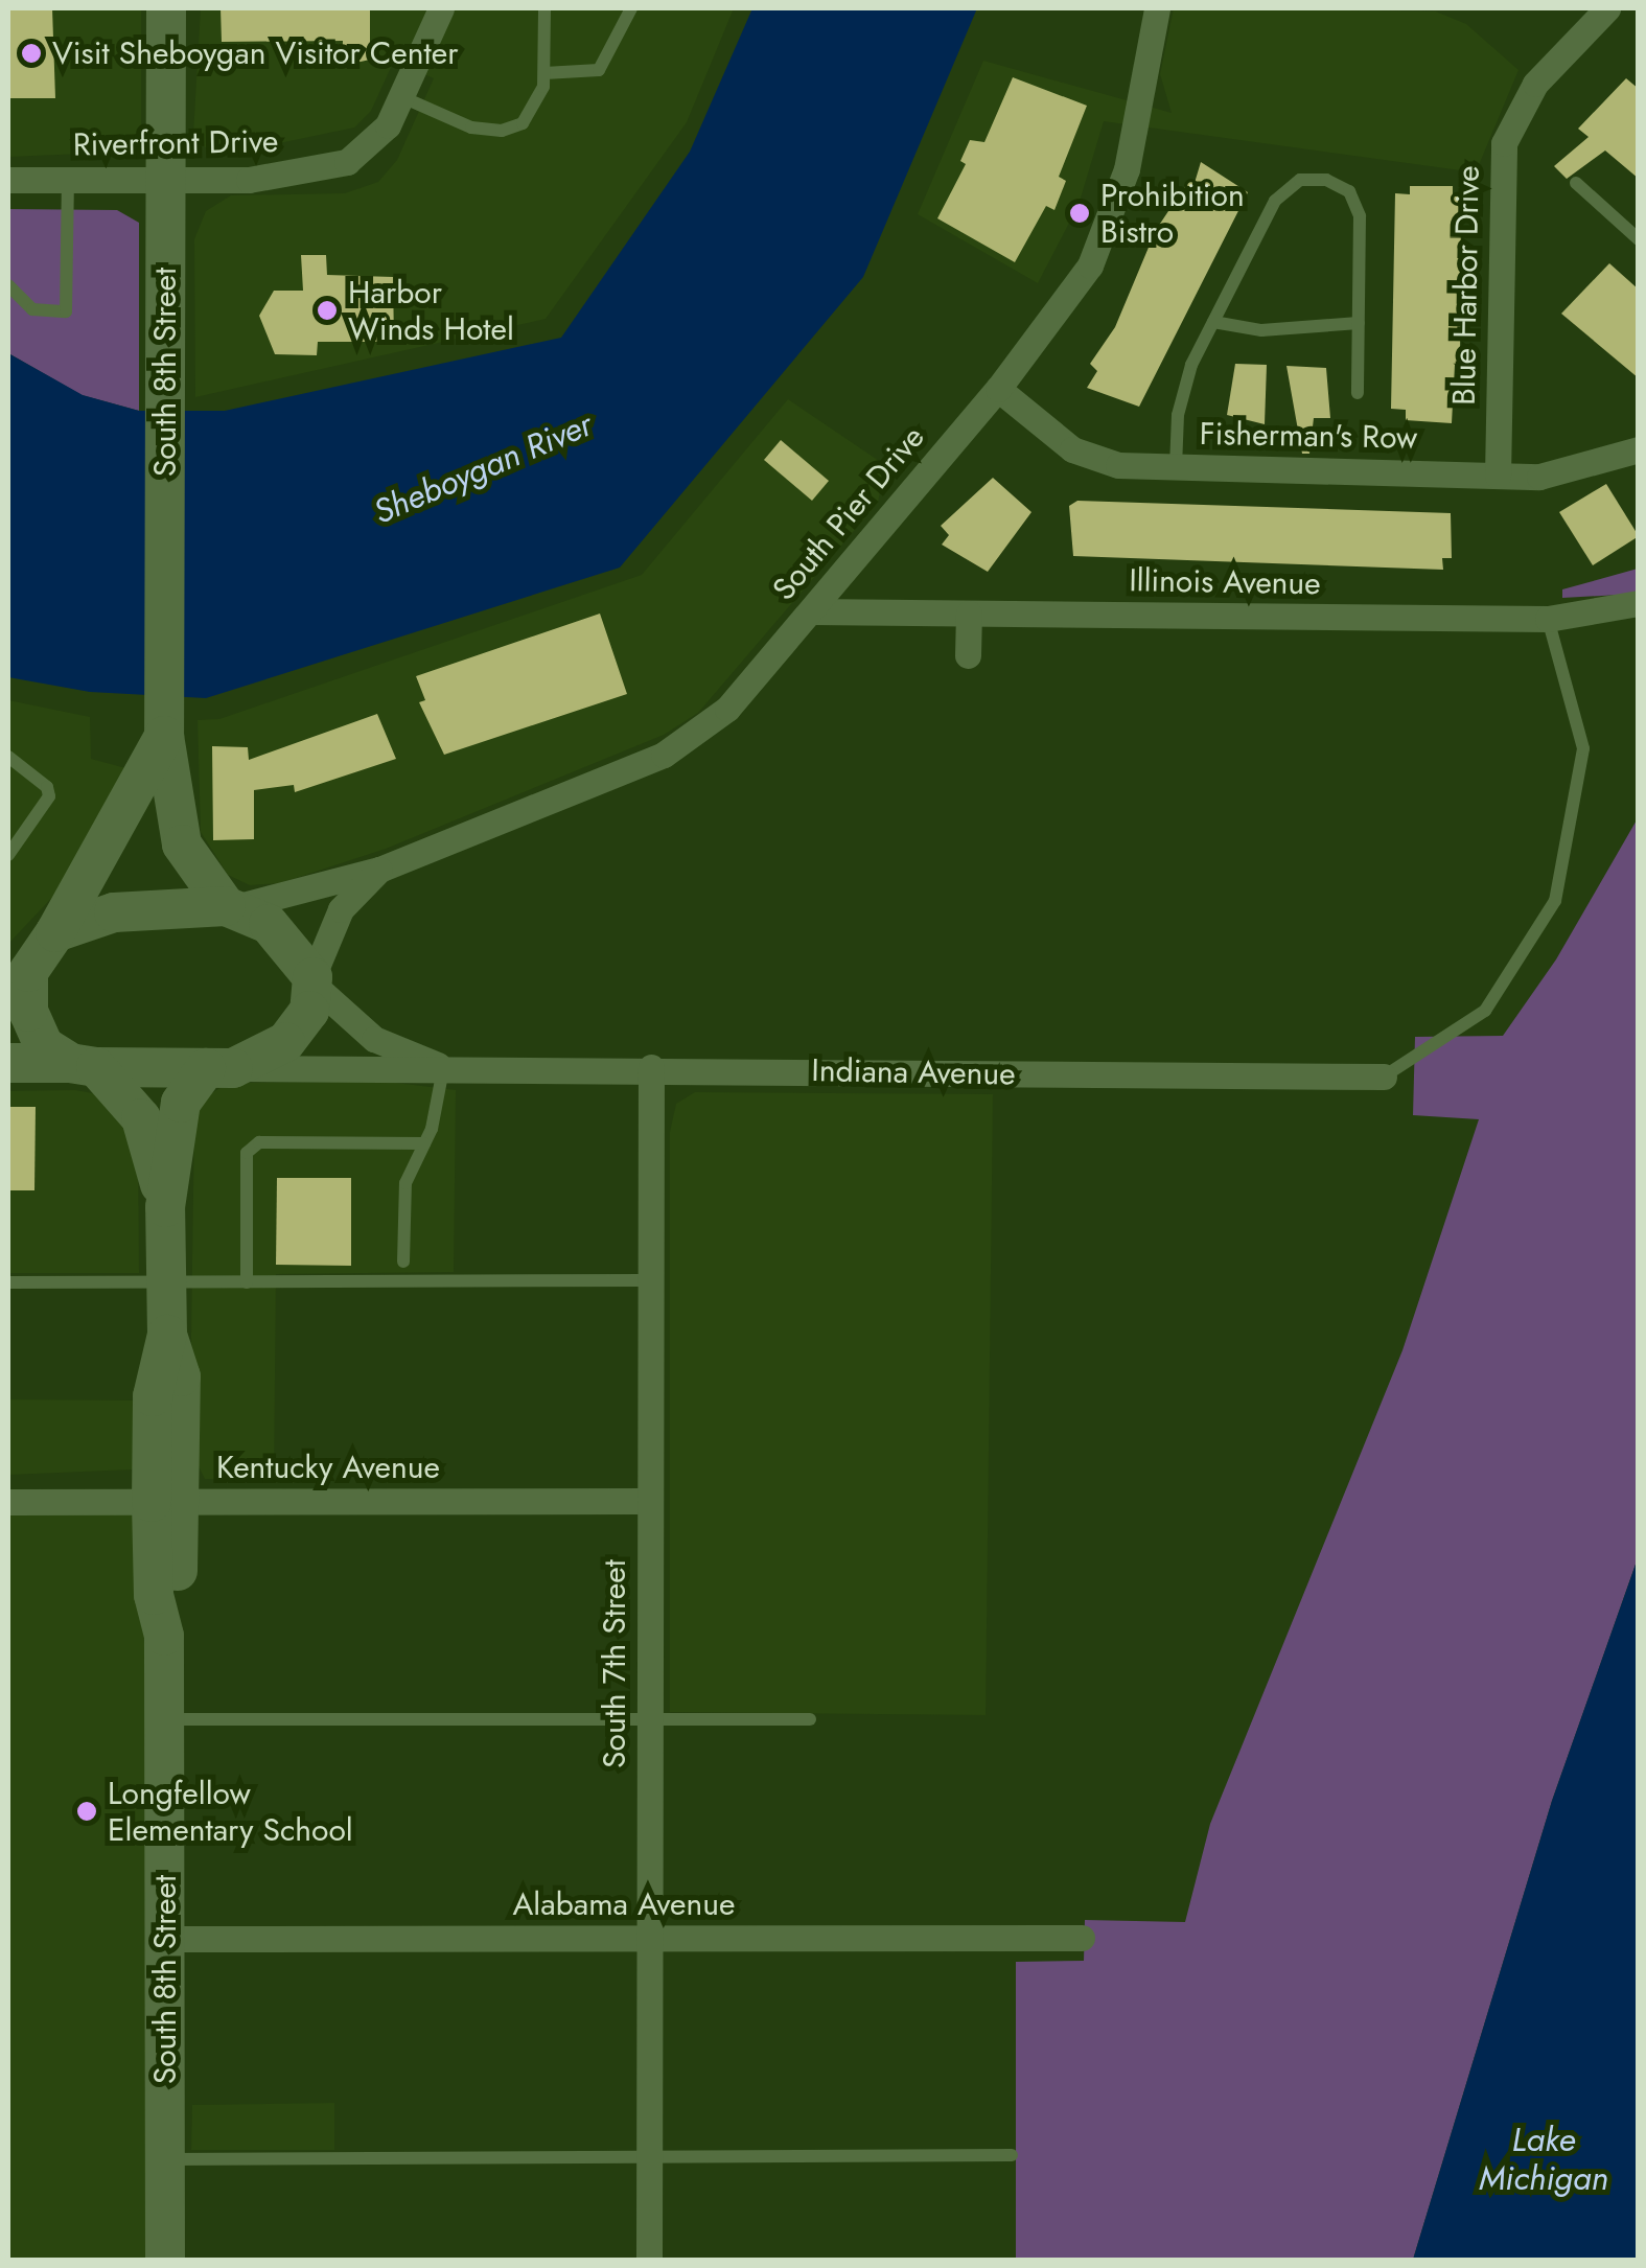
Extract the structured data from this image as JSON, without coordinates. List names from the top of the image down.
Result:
{
  "streets": {
    "main road": ["South 8th Street"],
    "street": [
      "Riverfront Drive",
      "Blue Harbor Drive",
      "Fisherman's Row",
      "South Pier Drive",
      "Illinois Avenue",
      "Indiana Avenue",
      "Kentucky Avenue",
      "South 7th Street",
      "Alabama Avenue"
    ]
  },
  "crossings": [
    ["Riverfront Drive", "South 8th Street"],
    ["Blue Harbor Drive", "Fisherman's Row"],
    ["South 8th Street", "South Pier Drive"],
    ["South 8th Street", "Indiana Avenue"],
    ["South 8th Street", "Kentucky Avenue"],
    ["South 8th Street", "Alabama Avenue"],
    ["Fisherman's Row", "South Pier Drive"],
    ["South Pier Drive", "Illinois Avenue"],
    ["South Pier Drive", "Indiana Avenue"],
    ["Indiana Avenue", "South 7th Street"],
    ["Kentucky Avenue", "South 7th Street"],
    ["South 7th Street", "Alabama Avenue"]
  ],
  "water": ["Sheboygan River", "Lake Michigan"],
  "places": [
    "Visit Sheboygan Visitor Center",
    "Prohibition Bistro",
    "Harbor Winds Hotel",
    "Longfellow Elementary School"
  ]
}
